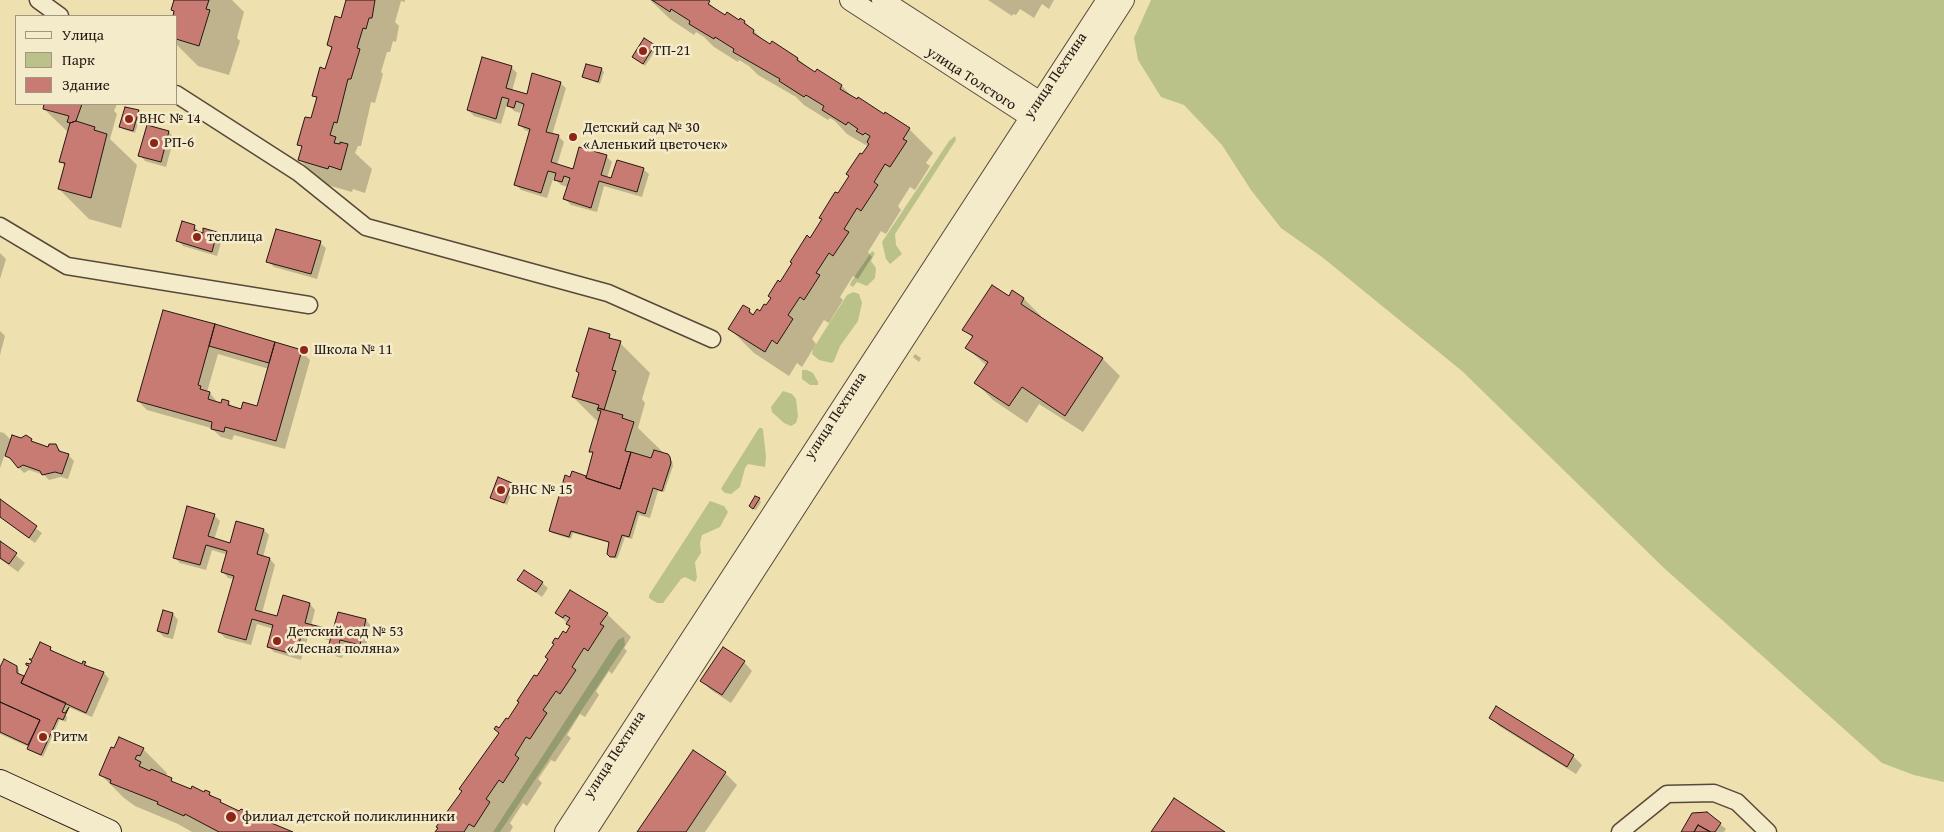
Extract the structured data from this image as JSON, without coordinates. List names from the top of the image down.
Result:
{
  "streets": {
    "street": ["улица Пехтина", "улица Толстого"]
  },
  "crossings": [
    ["улица Пехтина", "улица Толстого"]
  ],
  "places": [
    "ТП-21",
    "ВНС № 14",
    "Детский сад № 30 «Аленький цветочек»",
    "РП-6",
    "теплица",
    "Школа № 11",
    "ВНС № 15",
    "Детский сад № 53 «Лесная поляна»",
    "Ритм",
    "филиал детской поликлинники"
  ],
  "legend": ["Улица", "Парк", "Здание"]
}
